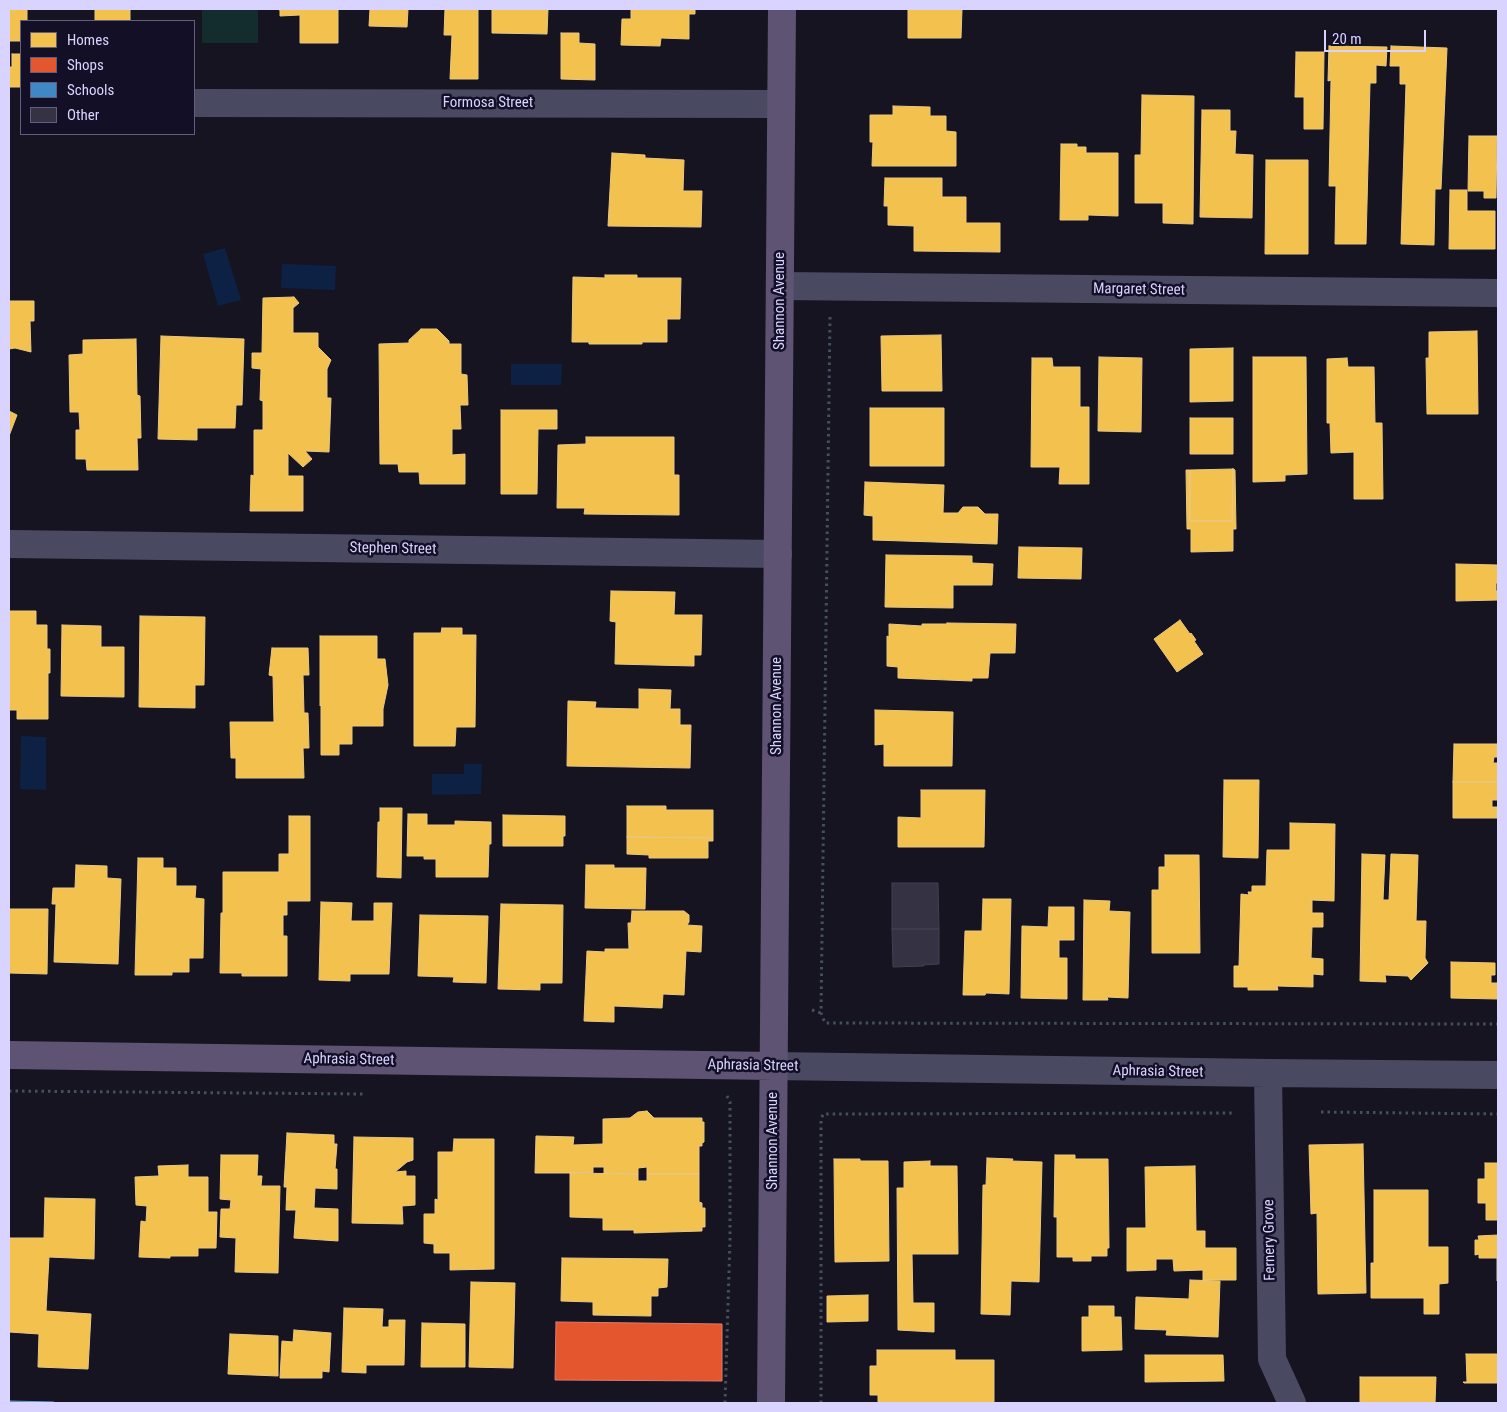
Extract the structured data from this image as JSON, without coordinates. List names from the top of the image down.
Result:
{
  "streets": {
    "main road": ["Shannon Avenue", "Aphrasia Street"],
    "street": [
      "Formosa Street",
      "Margaret Street",
      "Stephen Street",
      "Fernery Grove"
    ]
  },
  "crossings": [
    ["Formosa Street", "Shannon Avenue"],
    ["Margaret Street", "Shannon Avenue"],
    ["Shannon Avenue", "Stephen Street"],
    ["Shannon Avenue", "Aphrasia Street"],
    ["Aphrasia Street", "Fernery Grove"]
  ],
  "legend": [
    "Homes",
    "Shops",
    "Schools",
    "Other"
  ],
  "scale_bar": "20 m"
}
